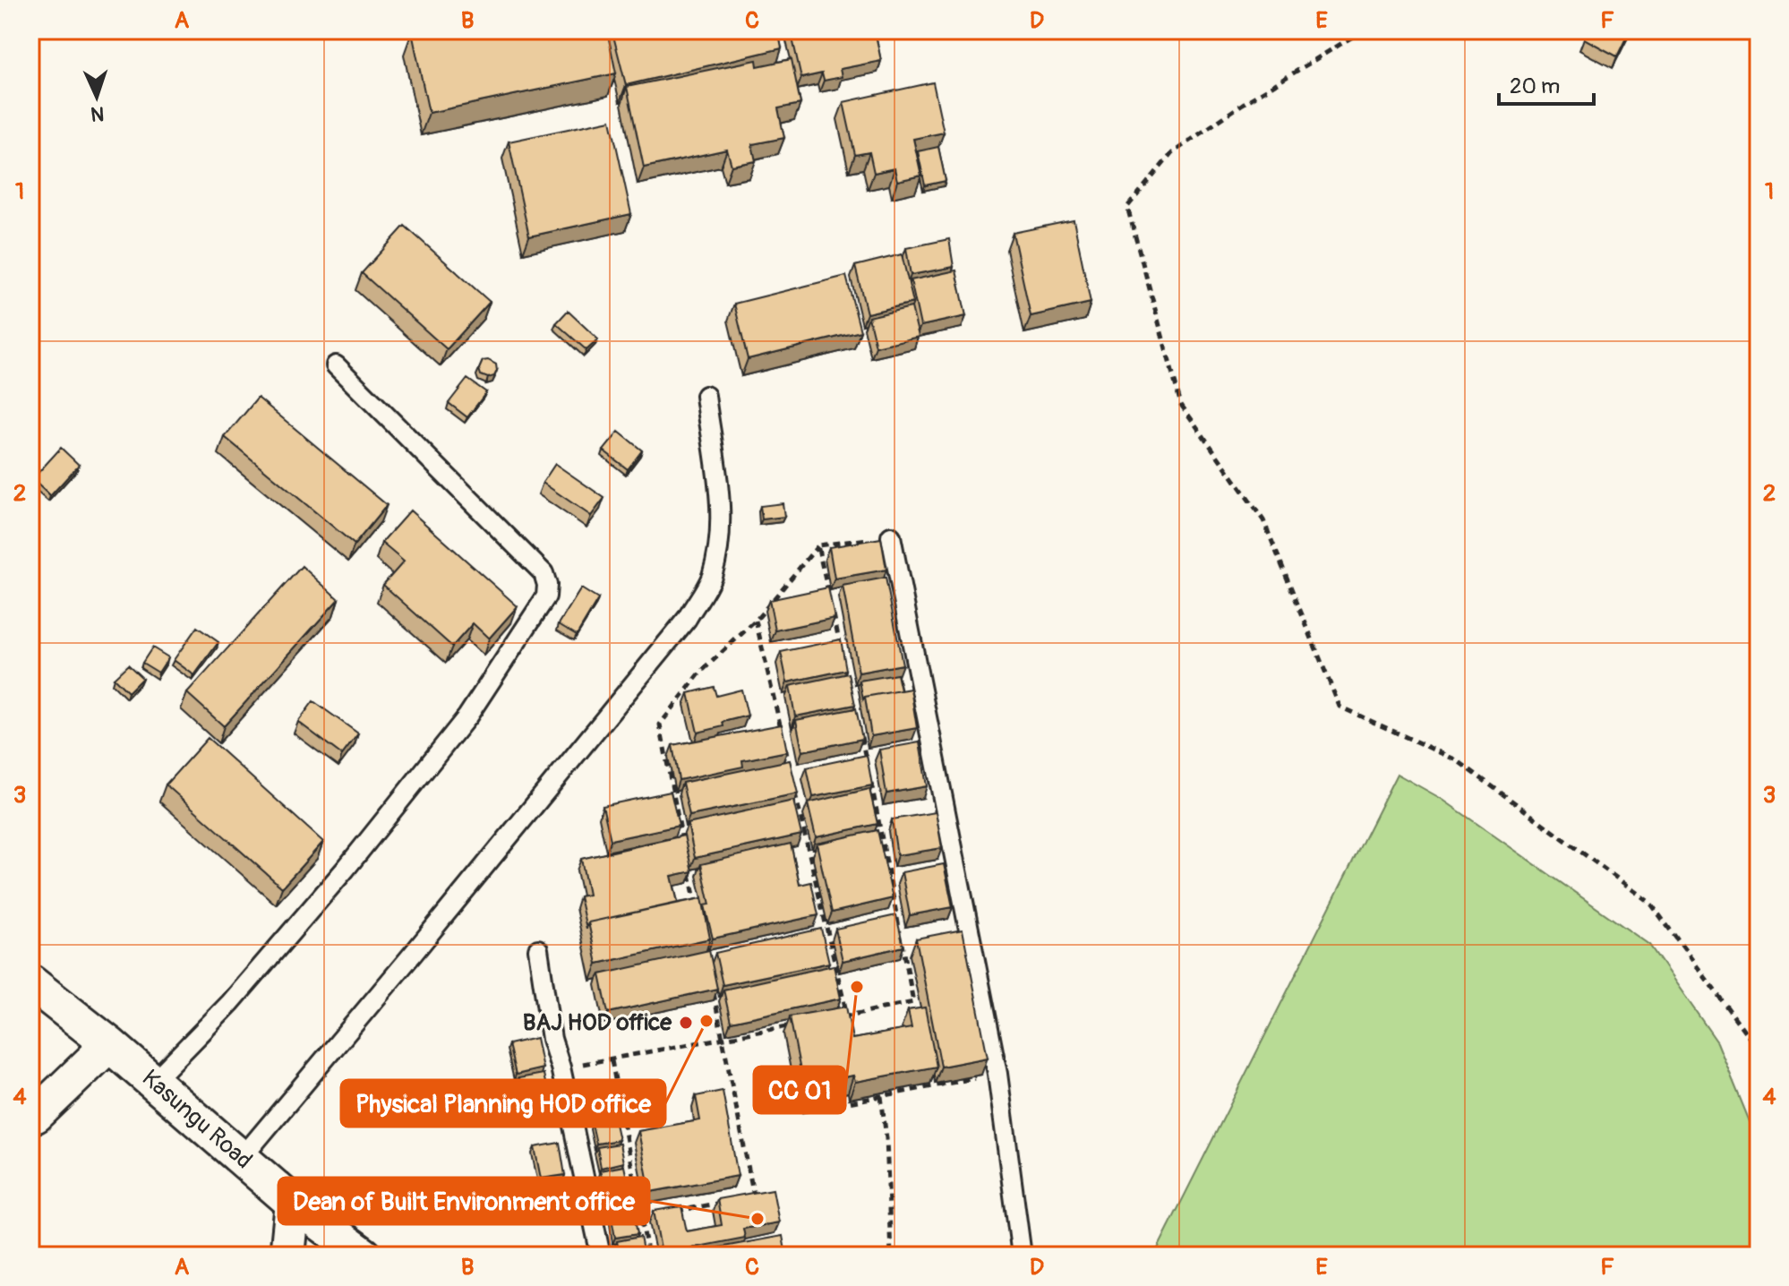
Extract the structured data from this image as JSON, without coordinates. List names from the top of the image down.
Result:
{
  "streets": {
    "street": ["Kasungu Road"]
  },
  "places": [
    "CC 01",
    "Physical Planning HOD office",
    "BAJ HOD office",
    "Dean of Built Environment office"
  ],
  "scale_bar": "20 m",
  "north": "bottom",
  "grid": {
    "columns": [
      "A",
      "B",
      "C",
      "D",
      "E",
      "F"
    ],
    "rows": [
      "1",
      "2",
      "3",
      "4"
    ]
  }
}
